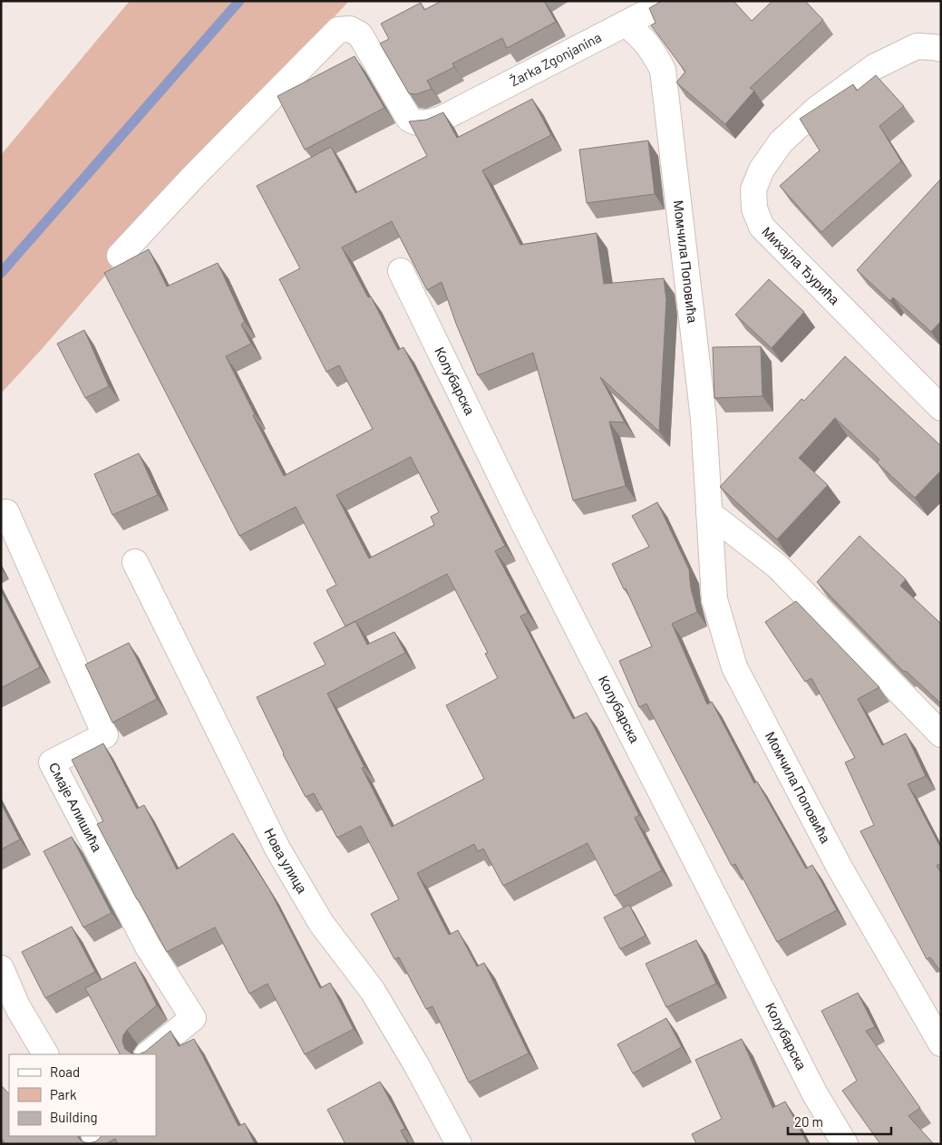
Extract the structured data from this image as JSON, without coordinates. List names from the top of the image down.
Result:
{
  "streets": {
    "street": [
      "Žarka Zgonjanina",
      "Момчила Поповића",
      "Михајла Ђурића",
      "Колубарска",
      "Смаје Алишића",
      "Нова улица"
    ]
  },
  "crossings": [
    ["Žarka Zgonjanina", "Момчила Поповића"]
  ],
  "legend": ["Road", "Park", "Building"],
  "scale_bar": "20 m"
}
